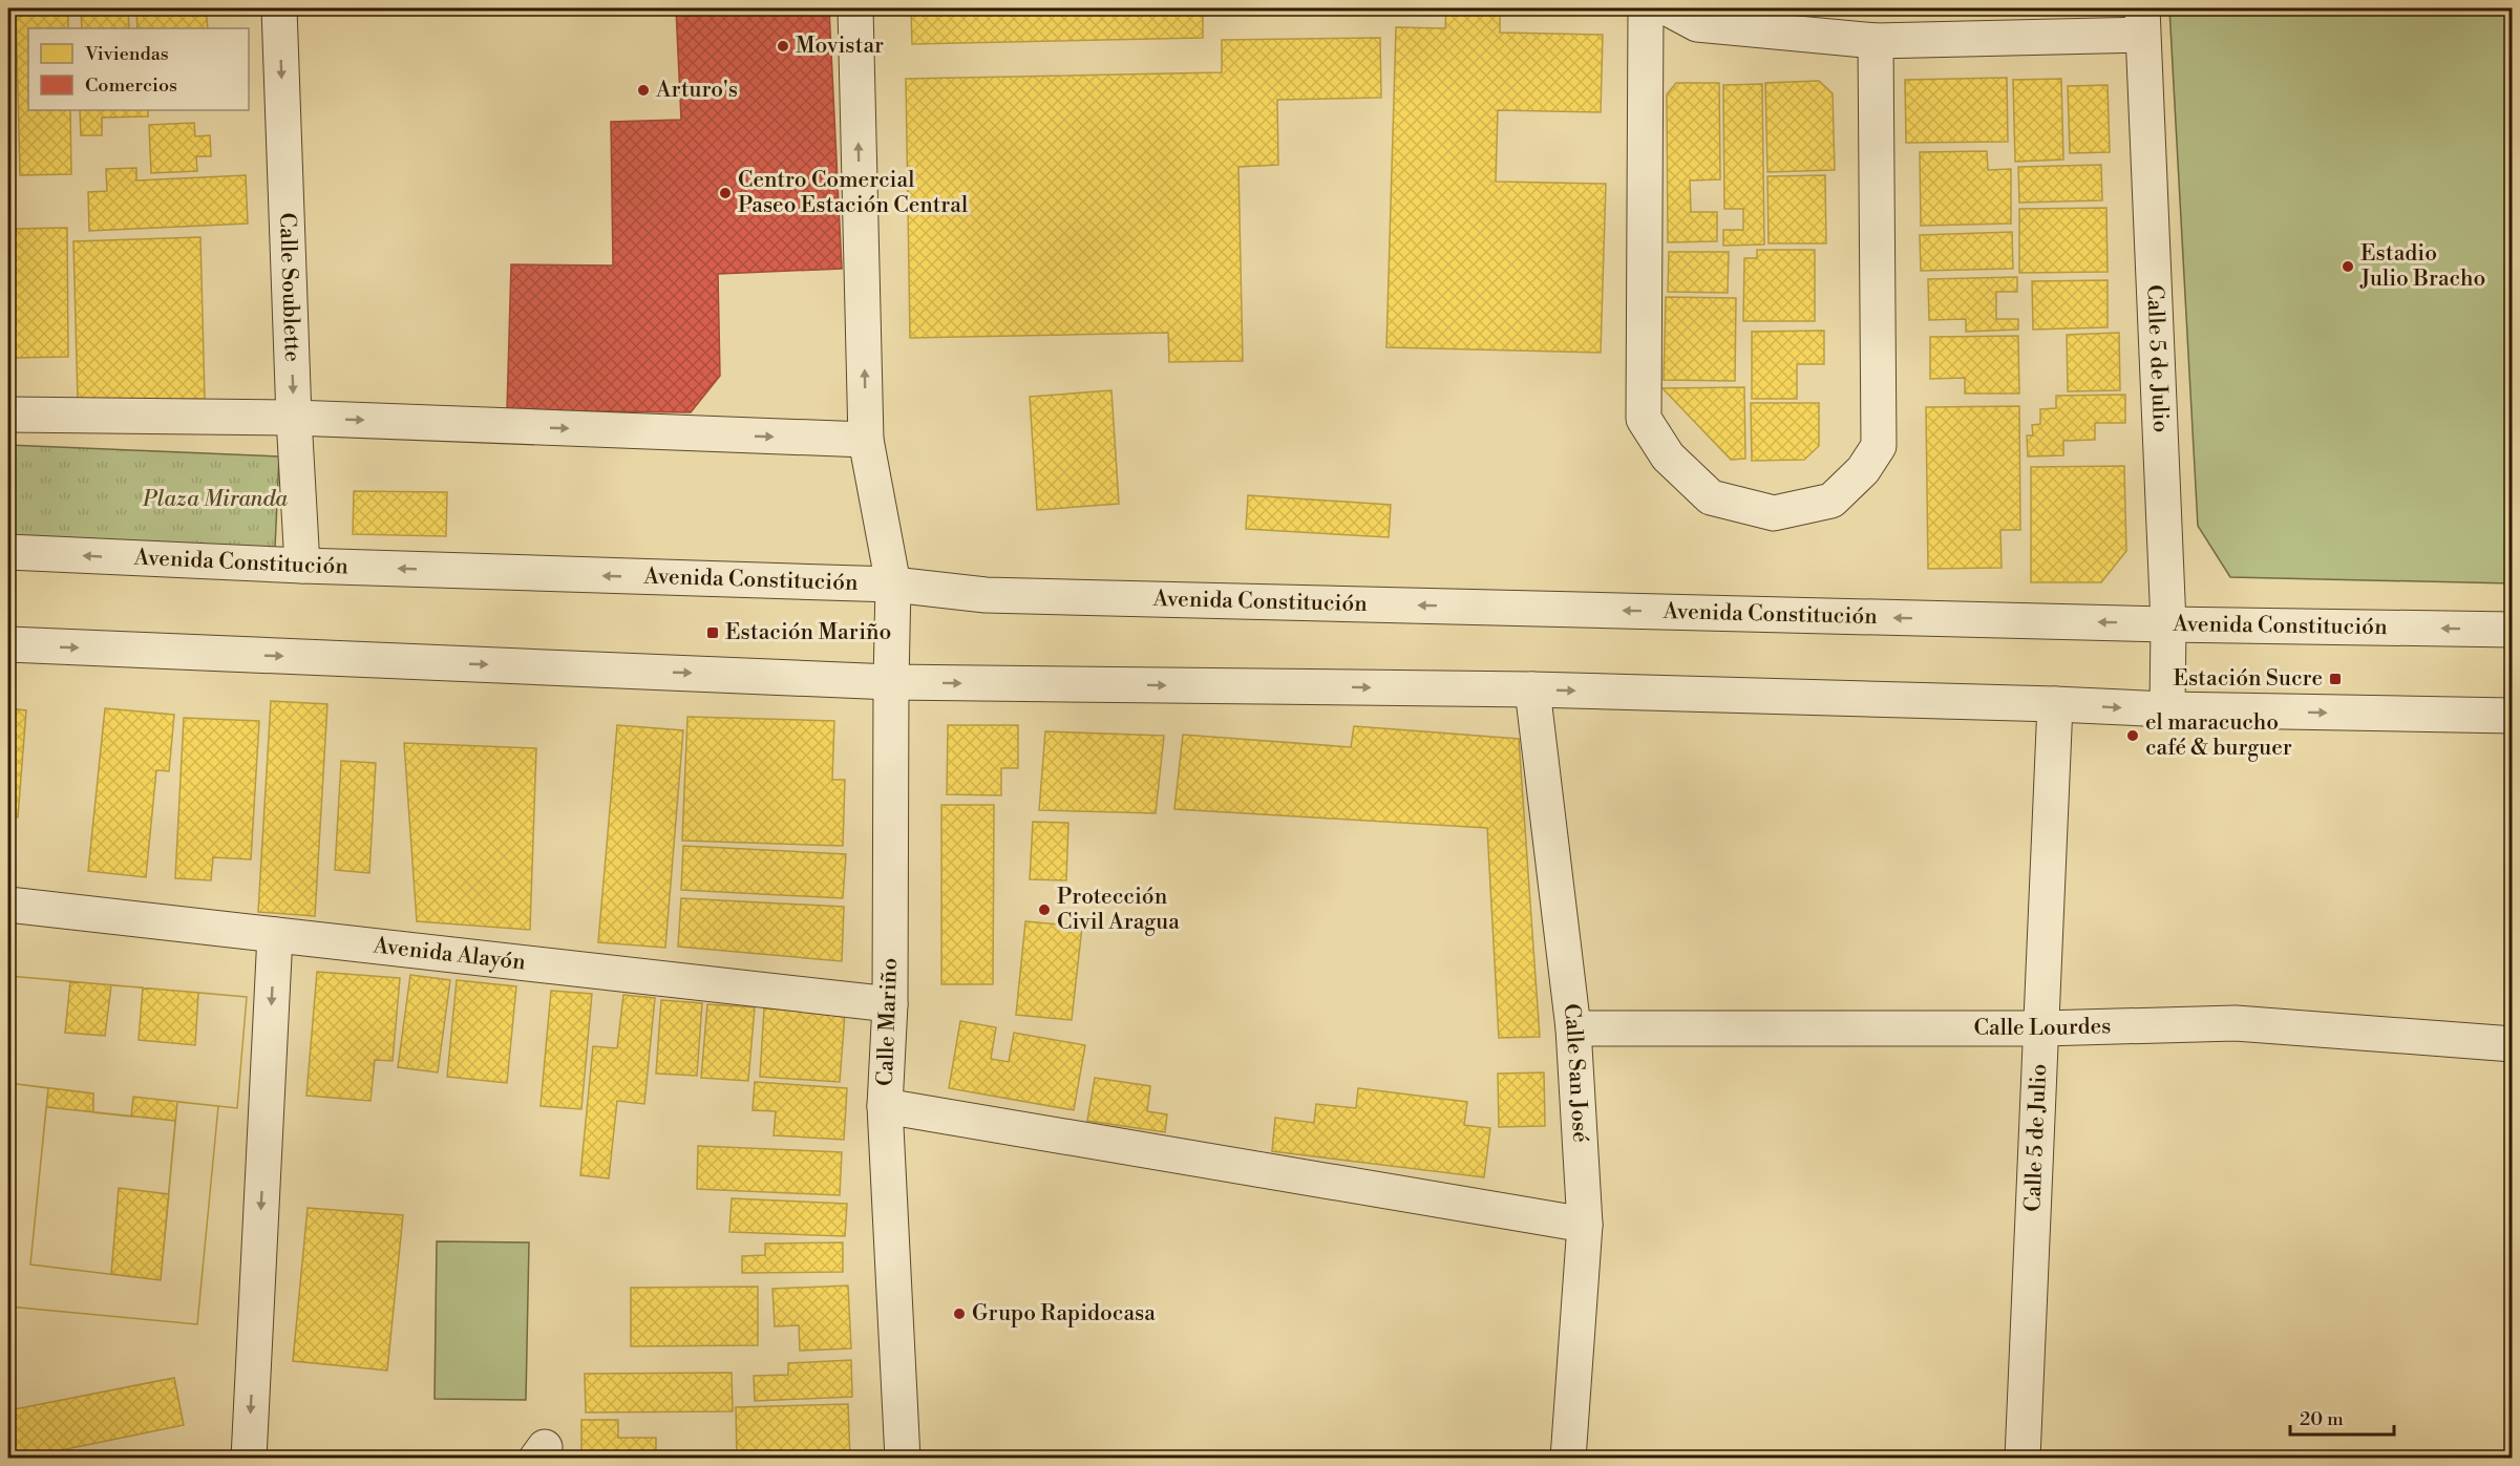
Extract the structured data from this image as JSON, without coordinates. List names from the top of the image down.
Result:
{
  "streets": {
    "street": [
      "Calle Soublette",
      "Calle 5 de Julio",
      "Avenida Constitución",
      "Avenida Alayón",
      "Calle Mariño",
      "Calle Lourdes",
      "Calle San José"
    ]
  },
  "crossings": [
    ["Calle Soublette", "Avenida Constitución"],
    ["Calle 5 de Julio", "Avenida Constitución"],
    ["Calle 5 de Julio", "Calle Lourdes"],
    ["Avenida Constitución", "Calle Mariño"],
    ["Avenida Alayón", "Calle Mariño"],
    ["Calle Lourdes", "Calle San José"]
  ],
  "one_way": ["Calle Soublette"],
  "parks": ["Plaza Miranda"],
  "places": {
    "other": [
      "Movistar",
      "Arturo's",
      "Centro Comercial Paseo Estación Central",
      "Estadio Julio Bracho",
      "el maracucho café & burguer",
      "Protección Civil Aragua",
      "Grupo Rapidocasa"
    ],
    "transit": ["Estación Mariño", "Estación Sucre"]
  },
  "legend": ["Viviendas", "Comercios"],
  "scale_bar": "20 m"
}
